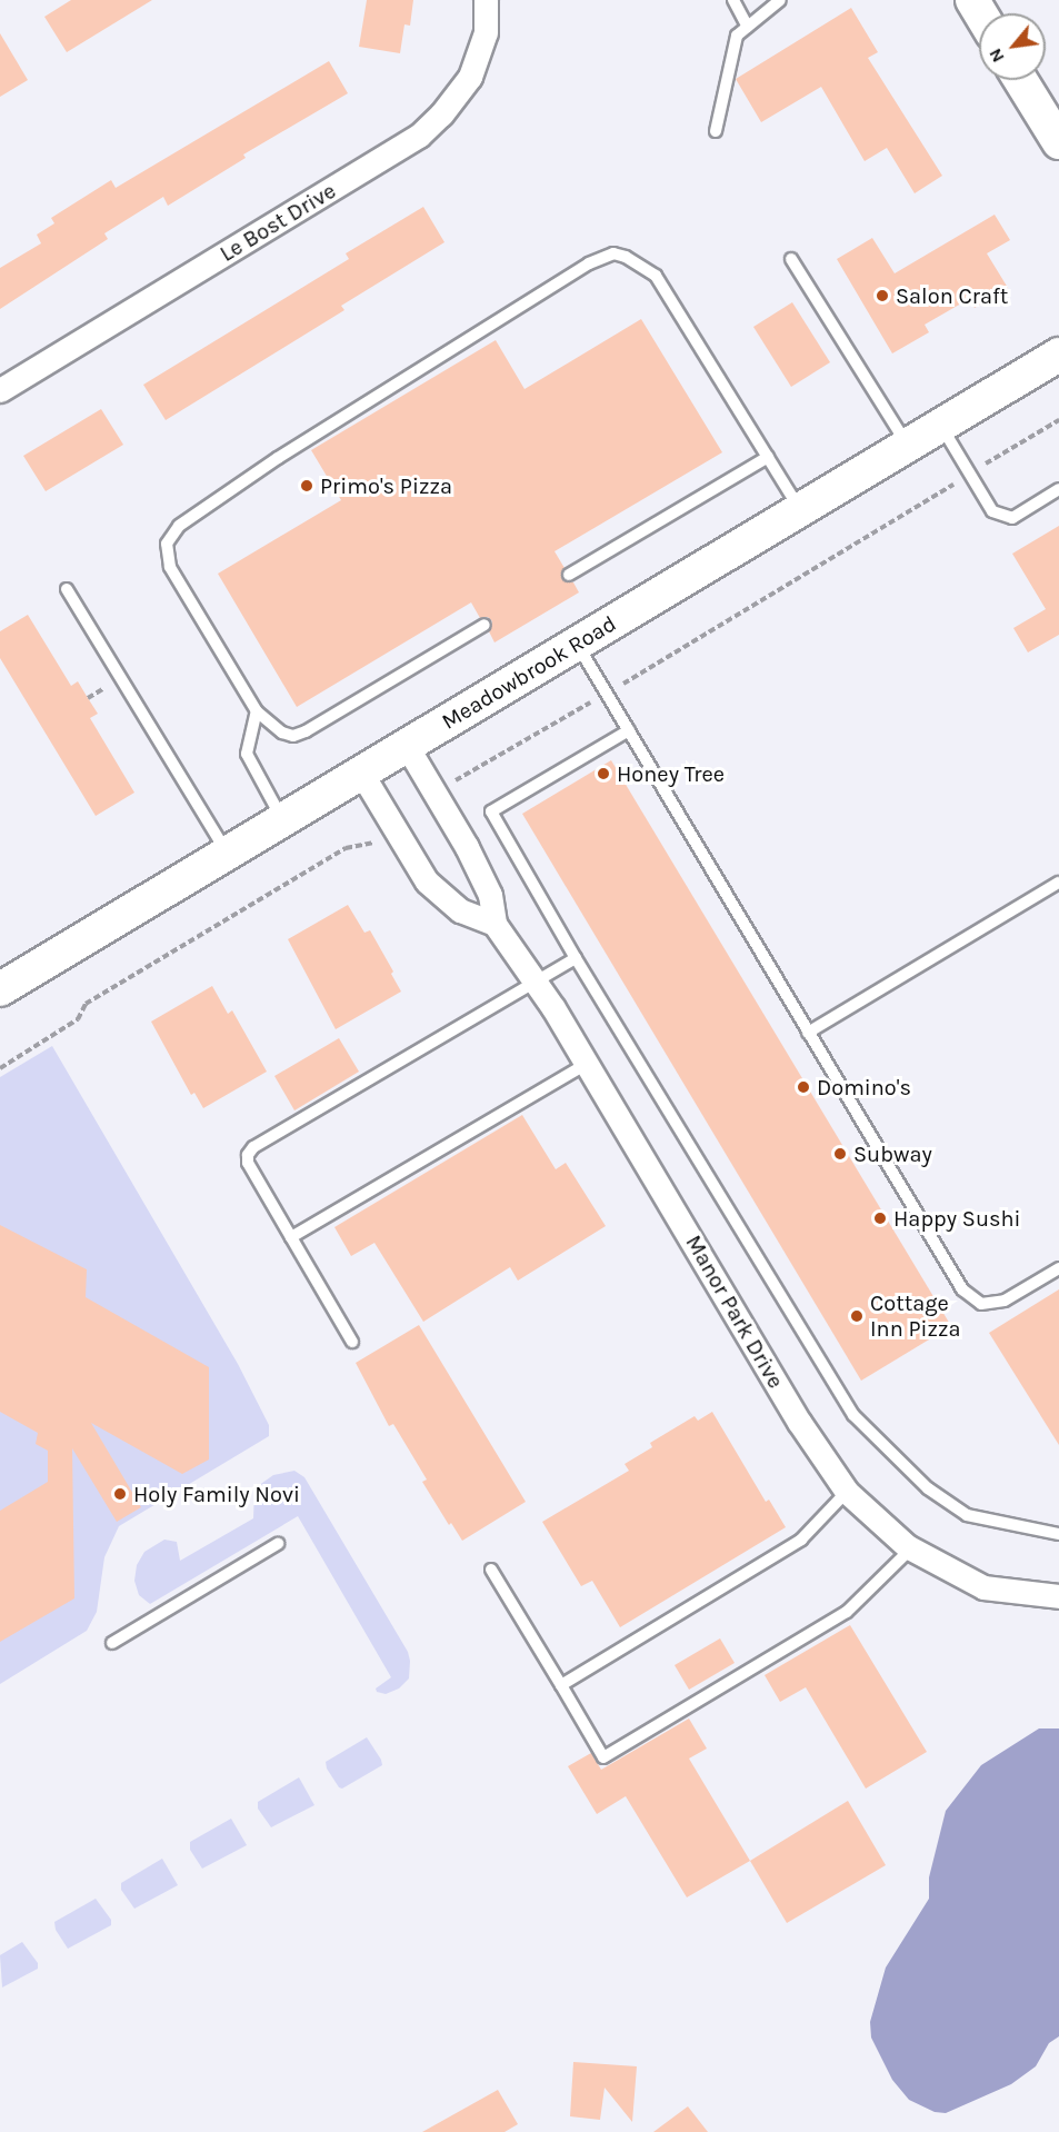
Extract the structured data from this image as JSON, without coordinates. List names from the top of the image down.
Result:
{
  "streets": {
    "street": ["Le Bost Drive", "Meadowbrook Road", "Manor Park Drive"]
  },
  "crossings": [
    ["Meadowbrook Road", "Manor Park Drive"]
  ],
  "places": [
    "Salon Craft",
    "Primo's Pizza",
    "Honey Tree",
    "Domino's",
    "Subway",
    "Happy Sushi",
    "Cottage Inn Pizza",
    "Holy Family Novi"
  ],
  "north": "bottom left"
}
